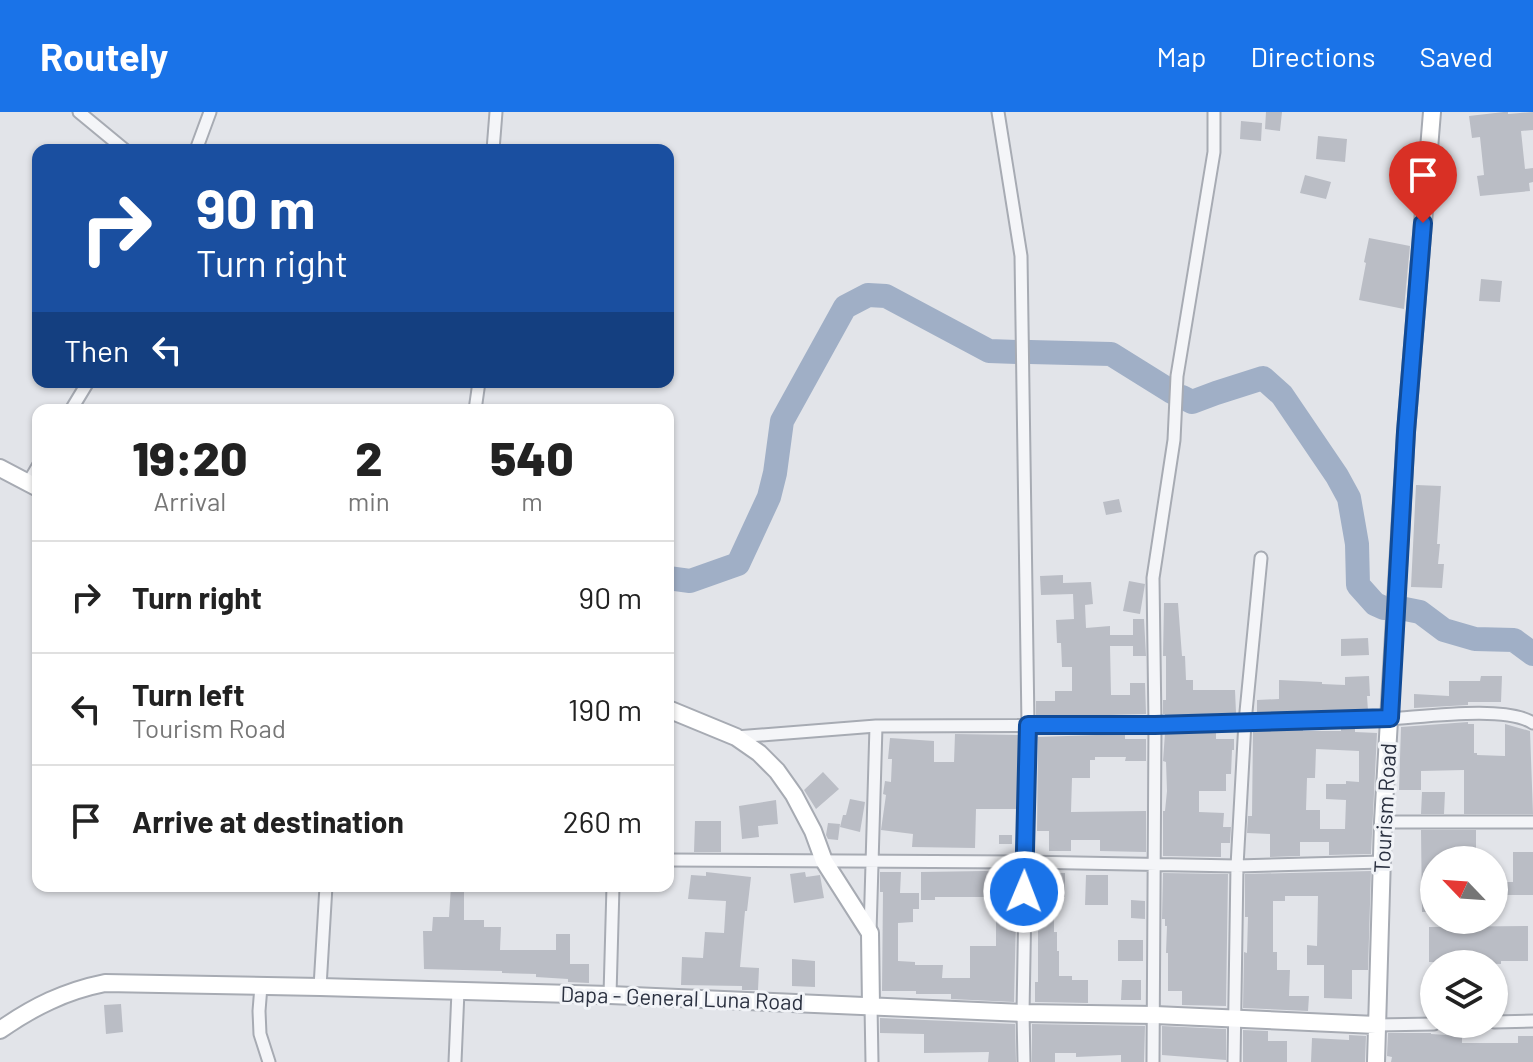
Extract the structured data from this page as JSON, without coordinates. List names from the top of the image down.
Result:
{
  "streets": {
    "main road": ["Tourism Road", "Dapa - General Luna Road"]
  },
  "crossings": [
    ["Tourism Road", "Dapa - General Luna Road"]
  ],
  "north": "top left",
  "page": {
    "header": "Routely",
    "nav": ["Map", "Directions", "Saved"],
    "turn": ["90 m", "Turn right"],
    "then": "Then",
    "eta": [
      "19:20",
      "Arrival",
      "2",
      "min",
      "540",
      "m"
    ],
    "list": [
      {
        "name": "Turn right",
        "value": "90 m"
      },
      {
        "name": "Turn left",
        "note": "Tourism Road",
        "value": "190 m"
      },
      {
        "name": "Arrive at destination",
        "value": "260 m"
      }
    ]
  }
}
